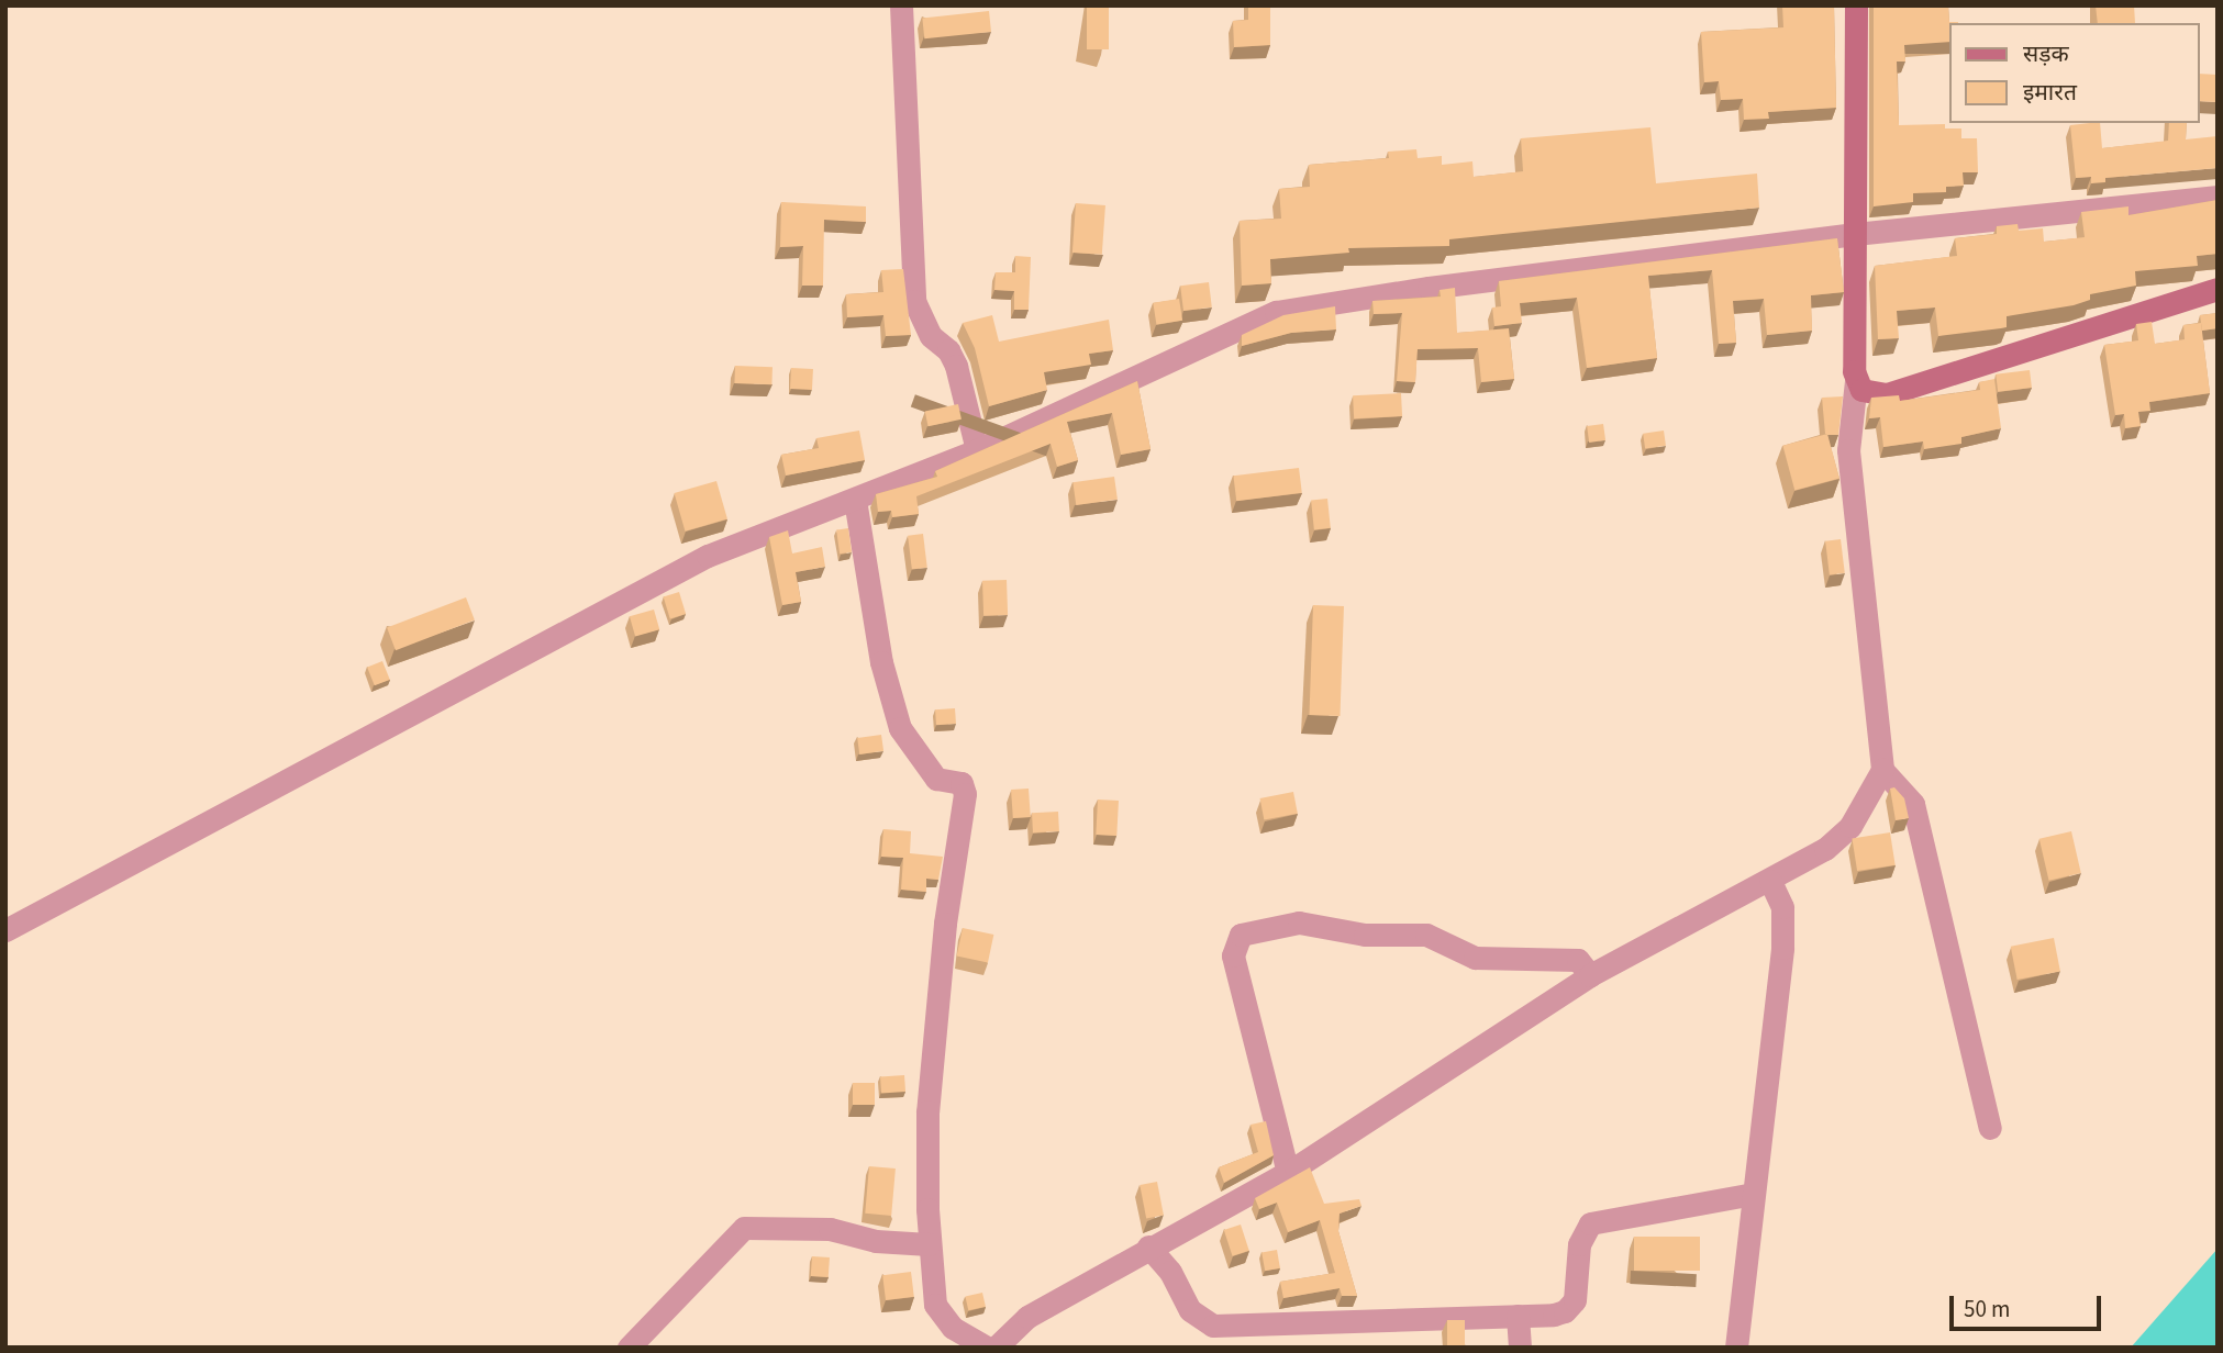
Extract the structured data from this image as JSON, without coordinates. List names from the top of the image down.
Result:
{
  "legend": ["सड़क", "इमारत"],
  "scale_bar": "50 m"
}
